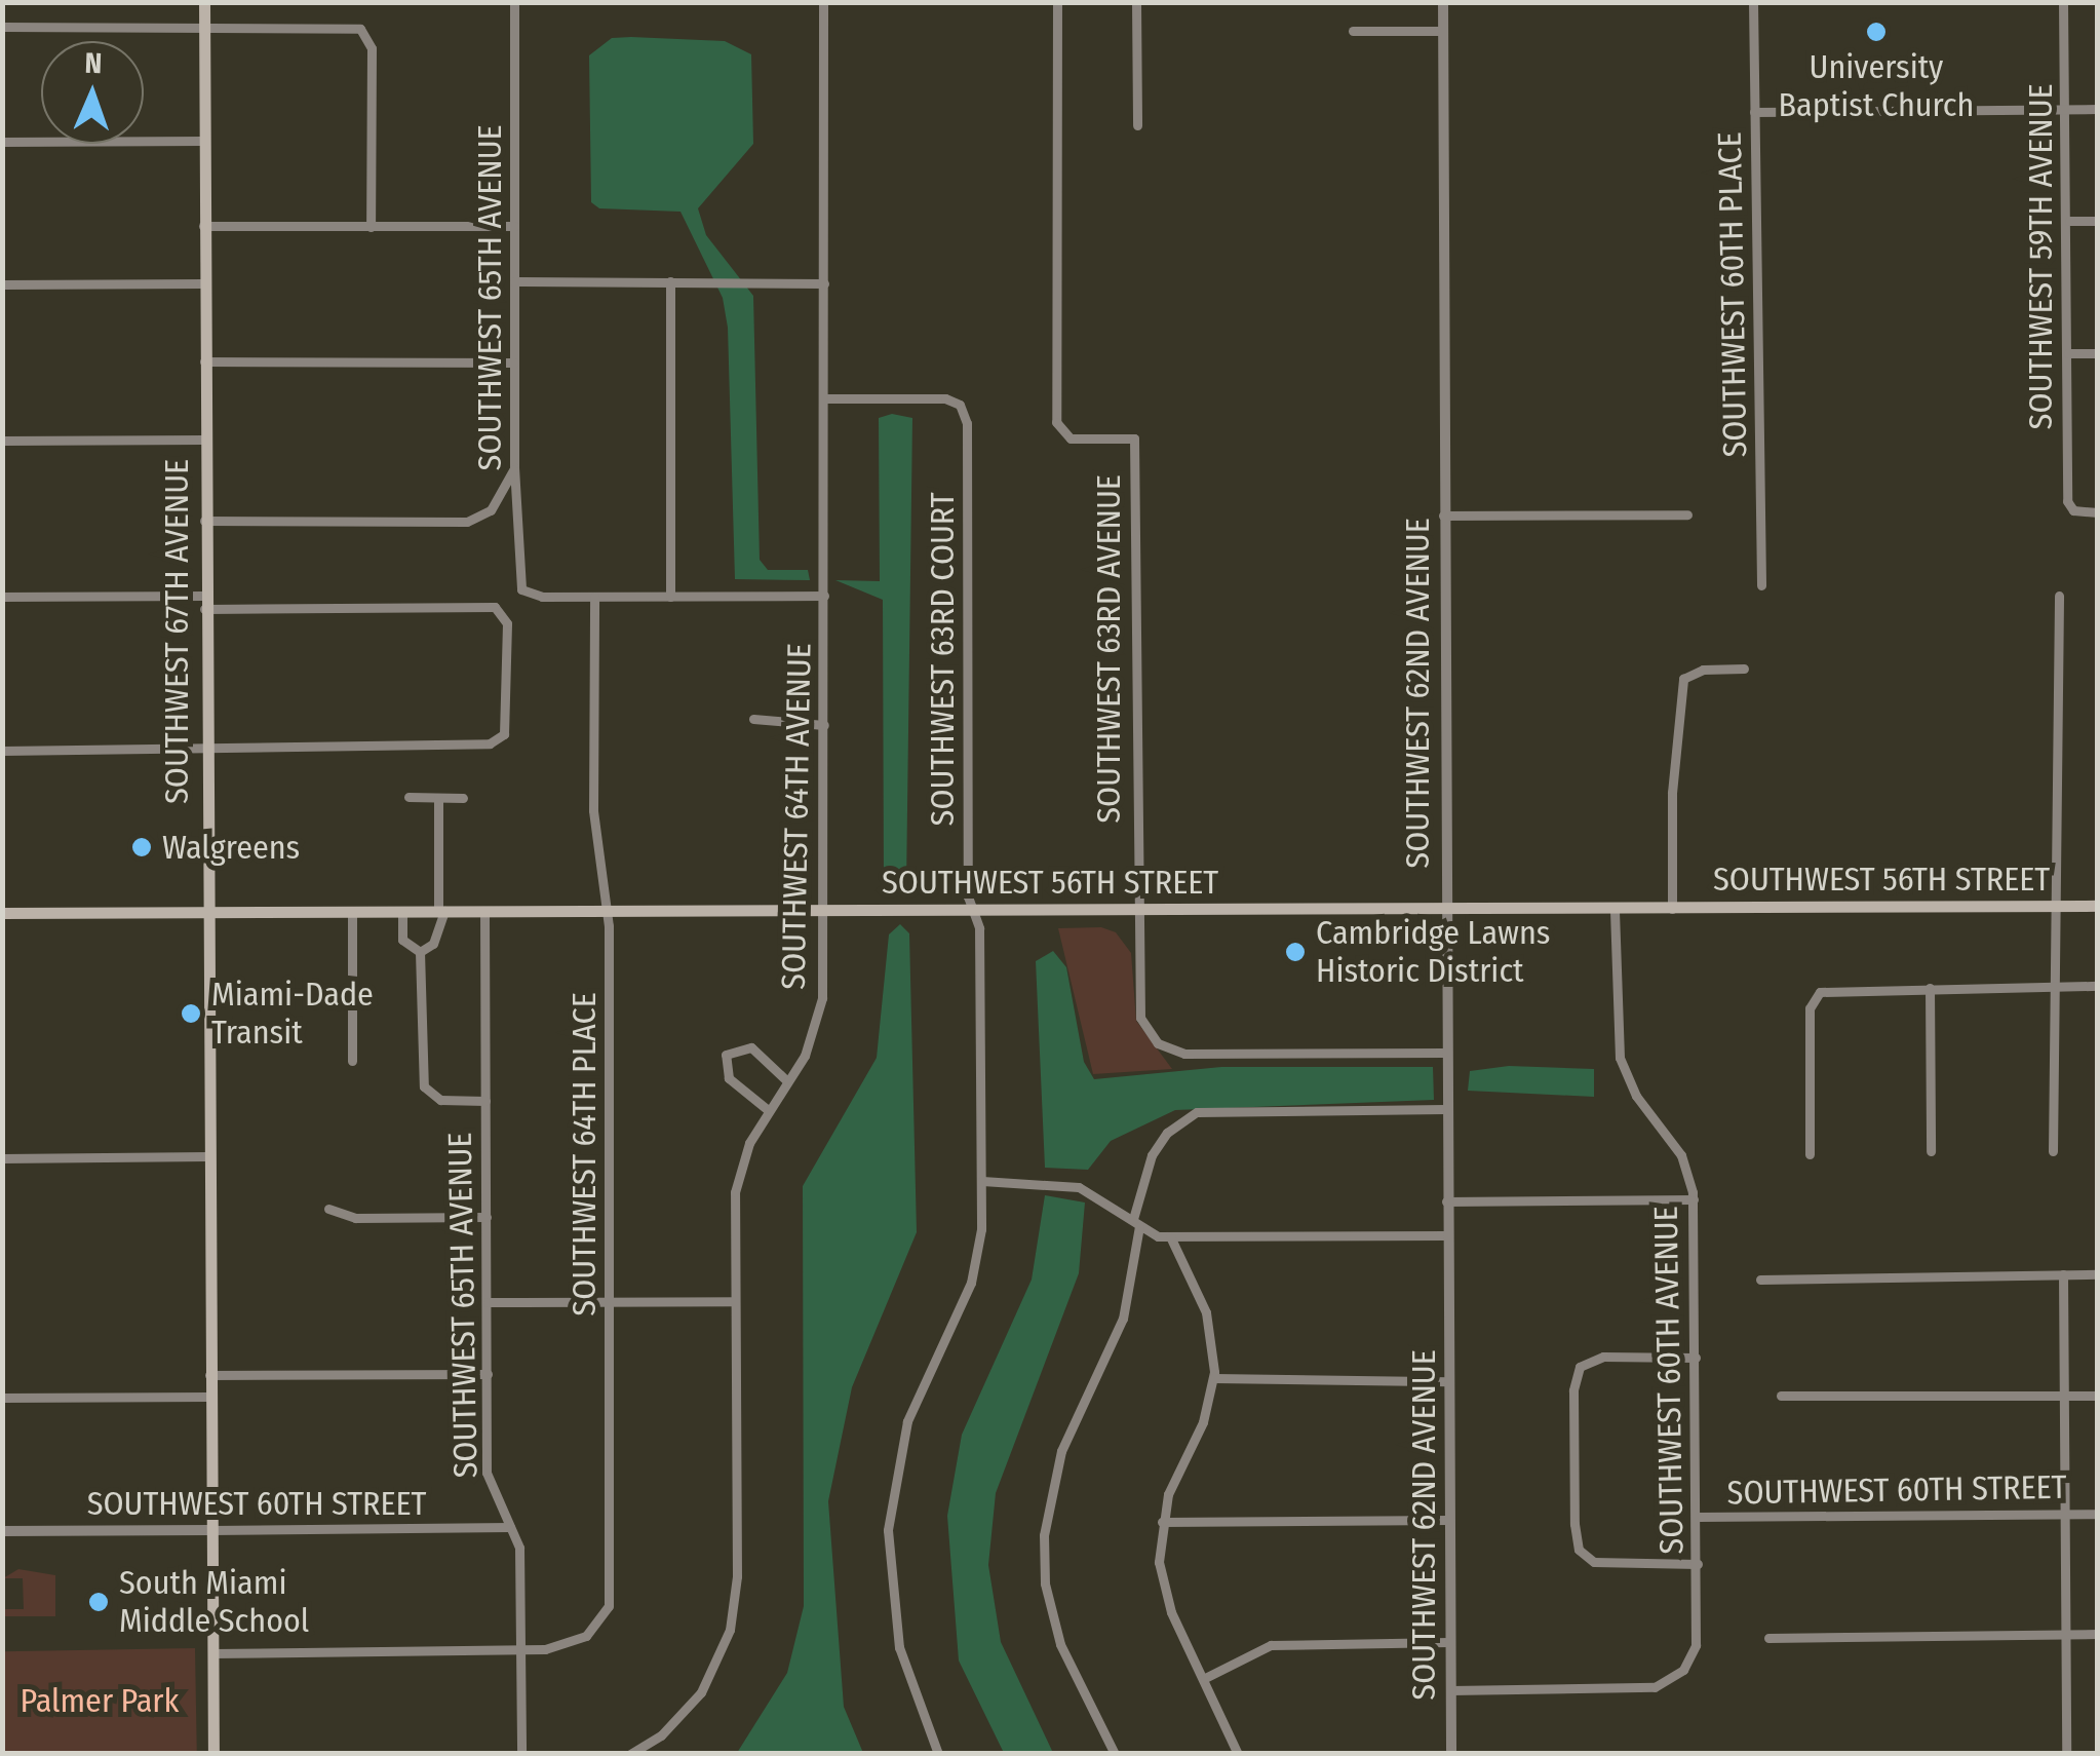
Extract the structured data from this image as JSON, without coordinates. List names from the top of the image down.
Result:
{
  "streets": {
    "main road": ["SOUTHWEST 67TH AVENUE", "SOUTHWEST 56TH STREET"],
    "street": [
      "SOUTHWEST 59TH AVENUE",
      "SOUTHWEST 60TH PLACE",
      "SOUTHWEST 65TH AVENUE",
      "SOUTHWEST 63RD AVENUE",
      "SOUTHWEST 63RD COURT",
      "SOUTHWEST 62ND AVENUE",
      "SOUTHWEST 64TH AVENUE",
      "SOUTHWEST 64TH PLACE",
      "SOUTHWEST 60TH AVENUE",
      "SOUTHWEST 60TH STREET"
    ]
  },
  "crossings": [
    ["SOUTHWEST 65TH AVENUE", "SOUTHWEST 56TH STREET"],
    ["SOUTHWEST 65TH AVENUE", "SOUTHWEST 64TH PLACE"],
    ["SOUTHWEST 65TH AVENUE", "SOUTHWEST 60TH STREET"],
    ["SOUTHWEST 67TH AVENUE", "SOUTHWEST 56TH STREET"],
    ["SOUTHWEST 67TH AVENUE", "SOUTHWEST 64TH PLACE"],
    ["SOUTHWEST 67TH AVENUE", "SOUTHWEST 60TH STREET"],
    ["SOUTHWEST 63RD AVENUE", "SOUTHWEST 62ND AVENUE"],
    ["SOUTHWEST 63RD AVENUE", "SOUTHWEST 56TH STREET"],
    ["SOUTHWEST 63RD COURT", "SOUTHWEST 64TH AVENUE"],
    ["SOUTHWEST 63RD COURT", "SOUTHWEST 56TH STREET"],
    ["SOUTHWEST 62ND AVENUE", "SOUTHWEST 56TH STREET"],
    ["SOUTHWEST 62ND AVENUE", "SOUTHWEST 60TH AVENUE"],
    ["SOUTHWEST 64TH AVENUE", "SOUTHWEST 56TH STREET"],
    ["SOUTHWEST 56TH STREET", "SOUTHWEST 64TH PLACE"],
    ["SOUTHWEST 56TH STREET", "SOUTHWEST 60TH AVENUE"],
    ["SOUTHWEST 60TH AVENUE", "SOUTHWEST 60TH STREET"]
  ],
  "parks": ["Palmer Park"],
  "places": [
    "University Baptist Church",
    "Walgreens",
    "Cambridge Lawns Historic District",
    "Miami-Dade Transit",
    "South Miami Middle School"
  ],
  "north": "top"
}
